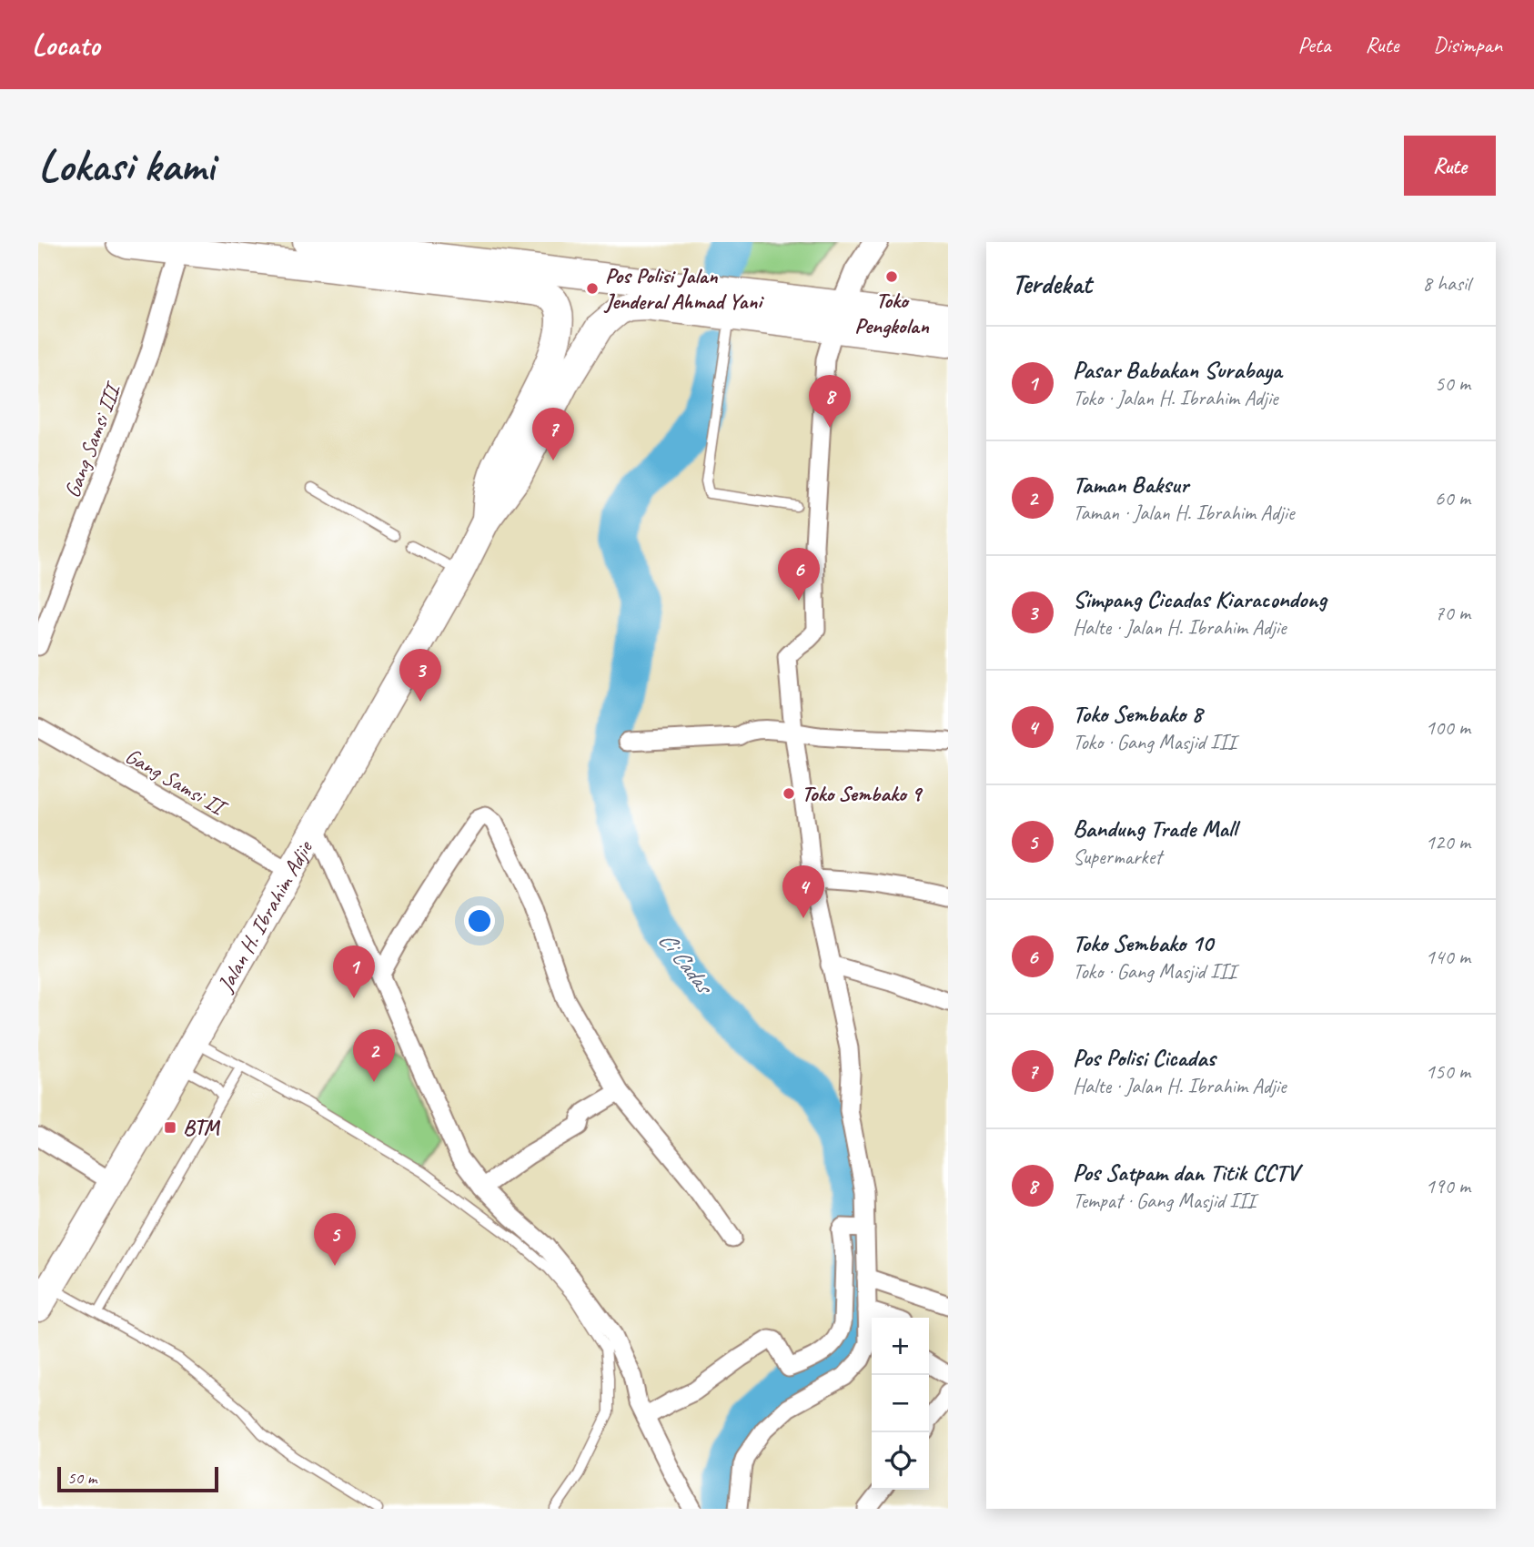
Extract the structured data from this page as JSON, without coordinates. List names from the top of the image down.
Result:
{
  "streets": {
    "main road": ["Jalan H. Ibrahim Adjie"],
    "street": ["Gang Samsi III", "Gang Samsi II"]
  },
  "crossings": [
    ["Gang Samsi III", "Jalan H. Ibrahim Adjie"],
    ["Gang Samsi II", "Jalan H. Ibrahim Adjie"]
  ],
  "water": ["Ci Cadas"],
  "places": {
    "other": ["Toko Pengkolan", "Pos Polisi Jalan Jenderal Ahmad Yani", "Toko Sembako 9"],
    "transit": ["BTM"]
  },
  "scale_bar": "50 m",
  "page": {
    "header": "Locato",
    "nav": ["Peta", "Rute", "Disimpan"],
    "buttons": "Rute",
    "title": "Lokasi kami",
    "heading": ["Terdekat", "8 hasil"],
    "list": [
      {
        "mark": "1",
        "name": "Pasar Babakan Surabaya",
        "note": "Toko · Jalan H. Ibrahim Adjie",
        "value": "50 m"
      },
      {
        "mark": "2",
        "name": "Taman Baksur",
        "note": "Taman · Jalan H. Ibrahim Adjie",
        "value": "60 m"
      },
      {
        "mark": "3",
        "name": "Simpang Cicadas Kiaracondong",
        "note": "Halte · Jalan H. Ibrahim Adjie",
        "value": "70 m"
      },
      {
        "mark": "4",
        "name": "Toko Sembako 8",
        "note": "Toko · Gang Masjid III",
        "value": "100 m"
      },
      {
        "mark": "5",
        "name": "Bandung Trade Mall",
        "note": "Supermarket",
        "value": "120 m"
      },
      {
        "mark": "6",
        "name": "Toko Sembako 10",
        "note": "Toko · Gang Masjid III",
        "value": "140 m"
      },
      {
        "mark": "7",
        "name": "Pos Polisi Cicadas",
        "note": "Halte · Jalan H. Ibrahim Adjie",
        "value": "150 m"
      },
      {
        "mark": "8",
        "name": "Pos Satpam dan Titik CCTV",
        "note": "Tempat · Gang Masjid III",
        "value": "190 m"
      }
    ],
    "pins": [
      "8",
      "7",
      "6",
      "3",
      "4",
      "1",
      "2",
      "5"
    ],
    "map_buttons": ["+", "−"],
    "scale": "50 m"
  }
}
